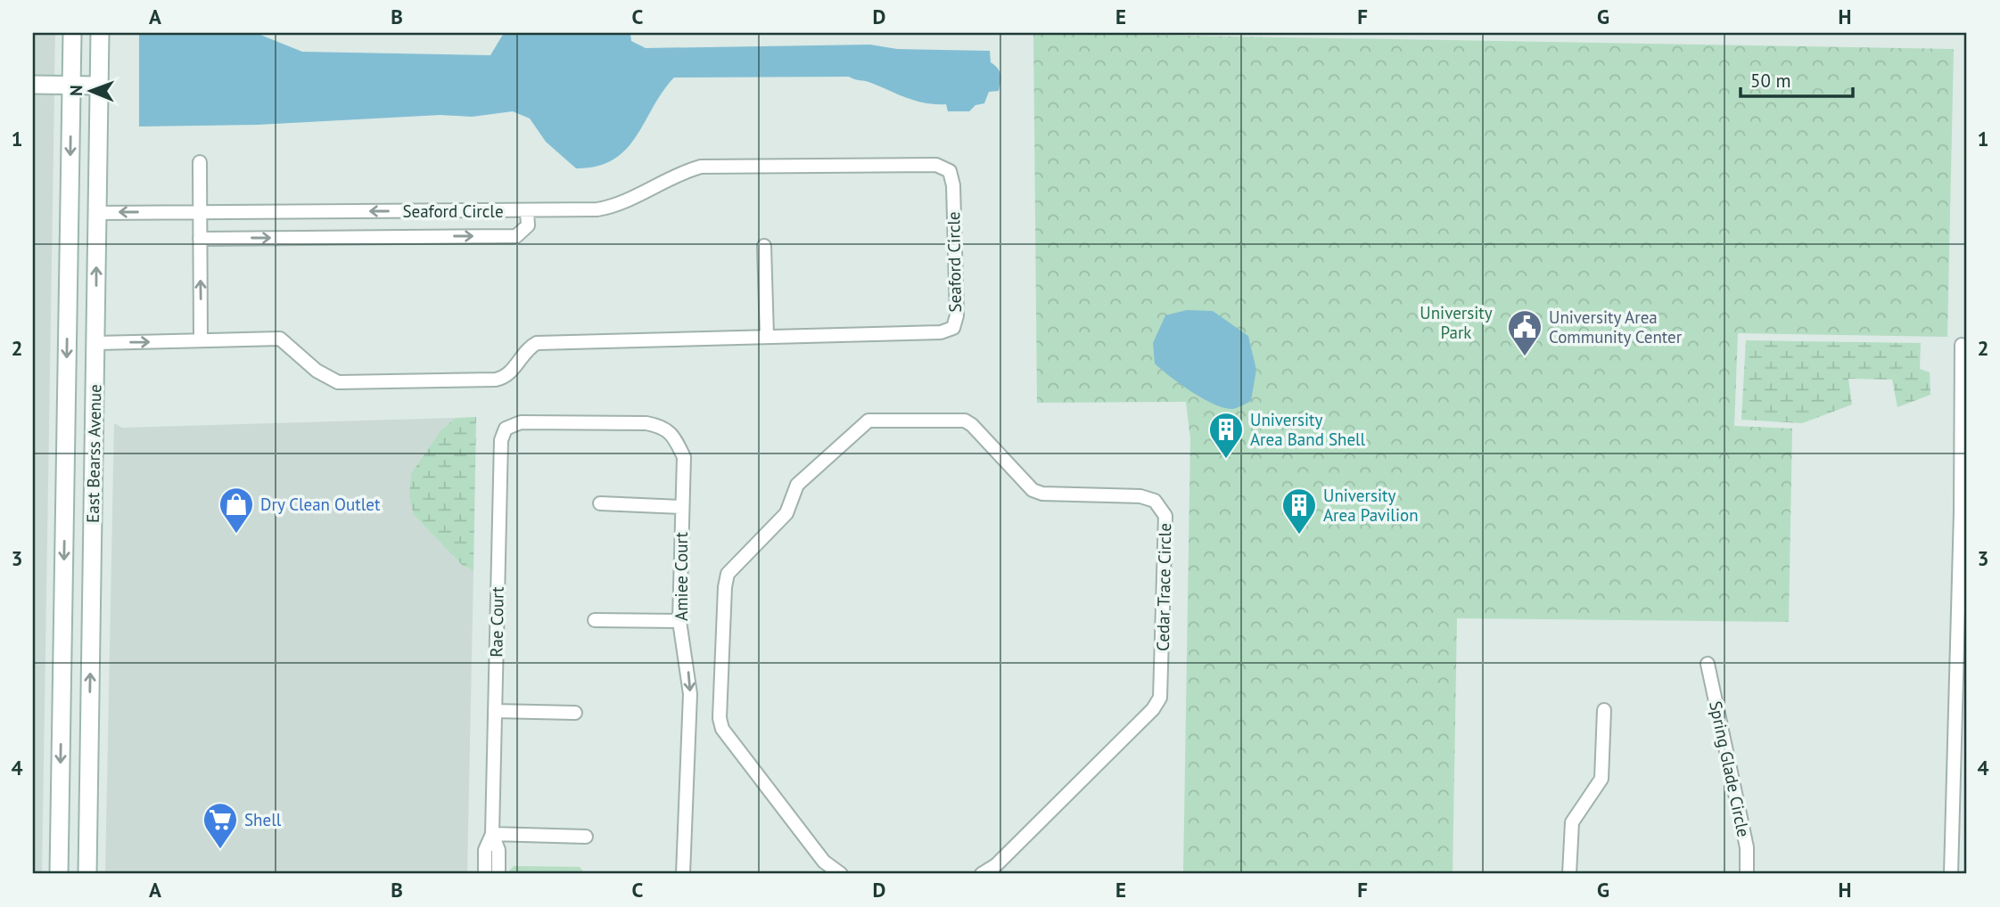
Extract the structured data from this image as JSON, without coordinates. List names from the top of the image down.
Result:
{
  "streets": {
    "main road": ["East Bearss Avenue"],
    "street": [
      "Seaford Circle",
      "Amiee Court",
      "Cedar Trace Circle",
      "Rae Court",
      "Spring Glade Circle"
    ]
  },
  "crossings": [
    ["Seaford Circle", "East Bearss Avenue"],
    ["Amiee Court", "Rae Court"]
  ],
  "one_way": ["Amiee Court"],
  "parks": ["University Park"],
  "places": {
    "public building": ["University Area Community Center"],
    "building": ["University Area Band Shell", "University Area Pavilion"],
    "shop": ["Dry Clean Outlet"],
    "supermarket": ["Shell"]
  },
  "scale_bar": "50 m",
  "north": "left",
  "grid": {
    "columns": [
      "A",
      "B",
      "C",
      "D",
      "E",
      "F",
      "G",
      "H"
    ],
    "rows": [
      "1",
      "2",
      "3",
      "4"
    ]
  }
}
